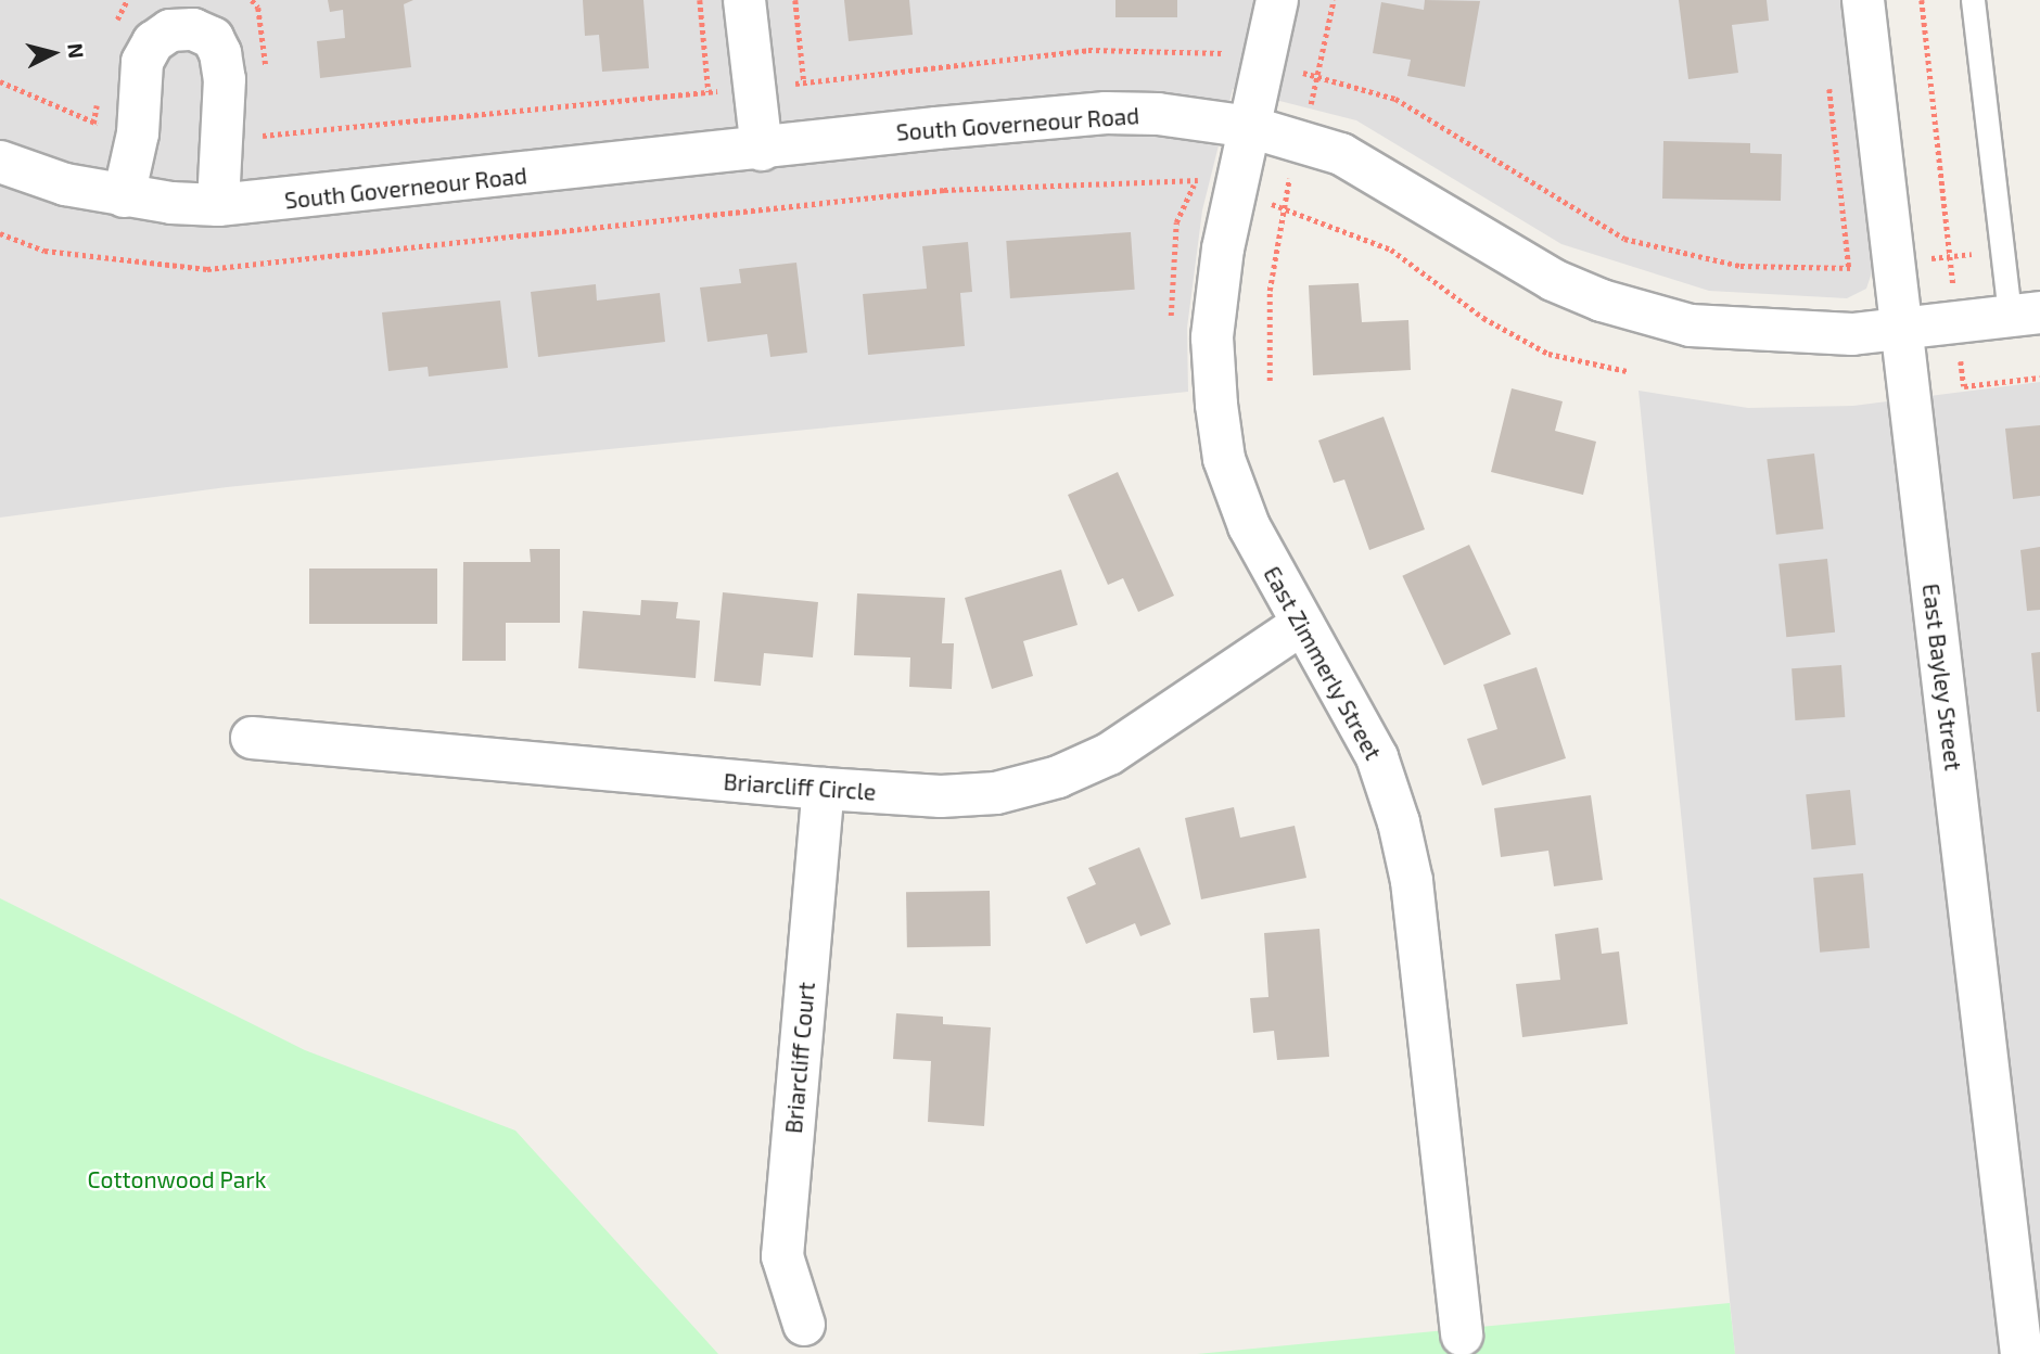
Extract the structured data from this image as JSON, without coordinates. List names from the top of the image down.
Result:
{
  "streets": {
    "street": [
      "South Governeour Road",
      "East Zimmerly Street",
      "East Bayley Street",
      "Briarcliff Circle",
      "Briarcliff Court"
    ]
  },
  "crossings": [
    ["South Governeour Road", "East Zimmerly Street"],
    ["South Governeour Road", "East Bayley Street"],
    ["East Zimmerly Street", "Briarcliff Circle"],
    ["Briarcliff Circle", "Briarcliff Court"]
  ],
  "parks": ["Cottonwood Park"],
  "north": "right"
}
